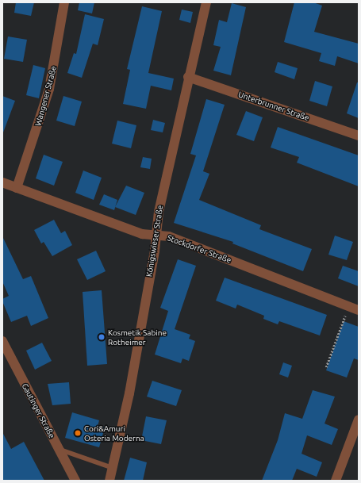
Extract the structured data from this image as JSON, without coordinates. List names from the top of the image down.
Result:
{
  "streets": {
    "street": [
      "Wangener Straße",
      "Unterbrunner Straße",
      "Königswieser Straße",
      "Stockdorfer Straße",
      "Gautinger Straße"
    ]
  },
  "crossings": [
    ["Wangener Straße", "Stockdorfer Straße"],
    ["Unterbrunner Straße", "Königswieser Straße"],
    ["Königswieser Straße", "Stockdorfer Straße"]
  ],
  "places": ["Kosmetik Sabine Rotheimer", "Cori&Amuri Osteria Moderna"]
}
